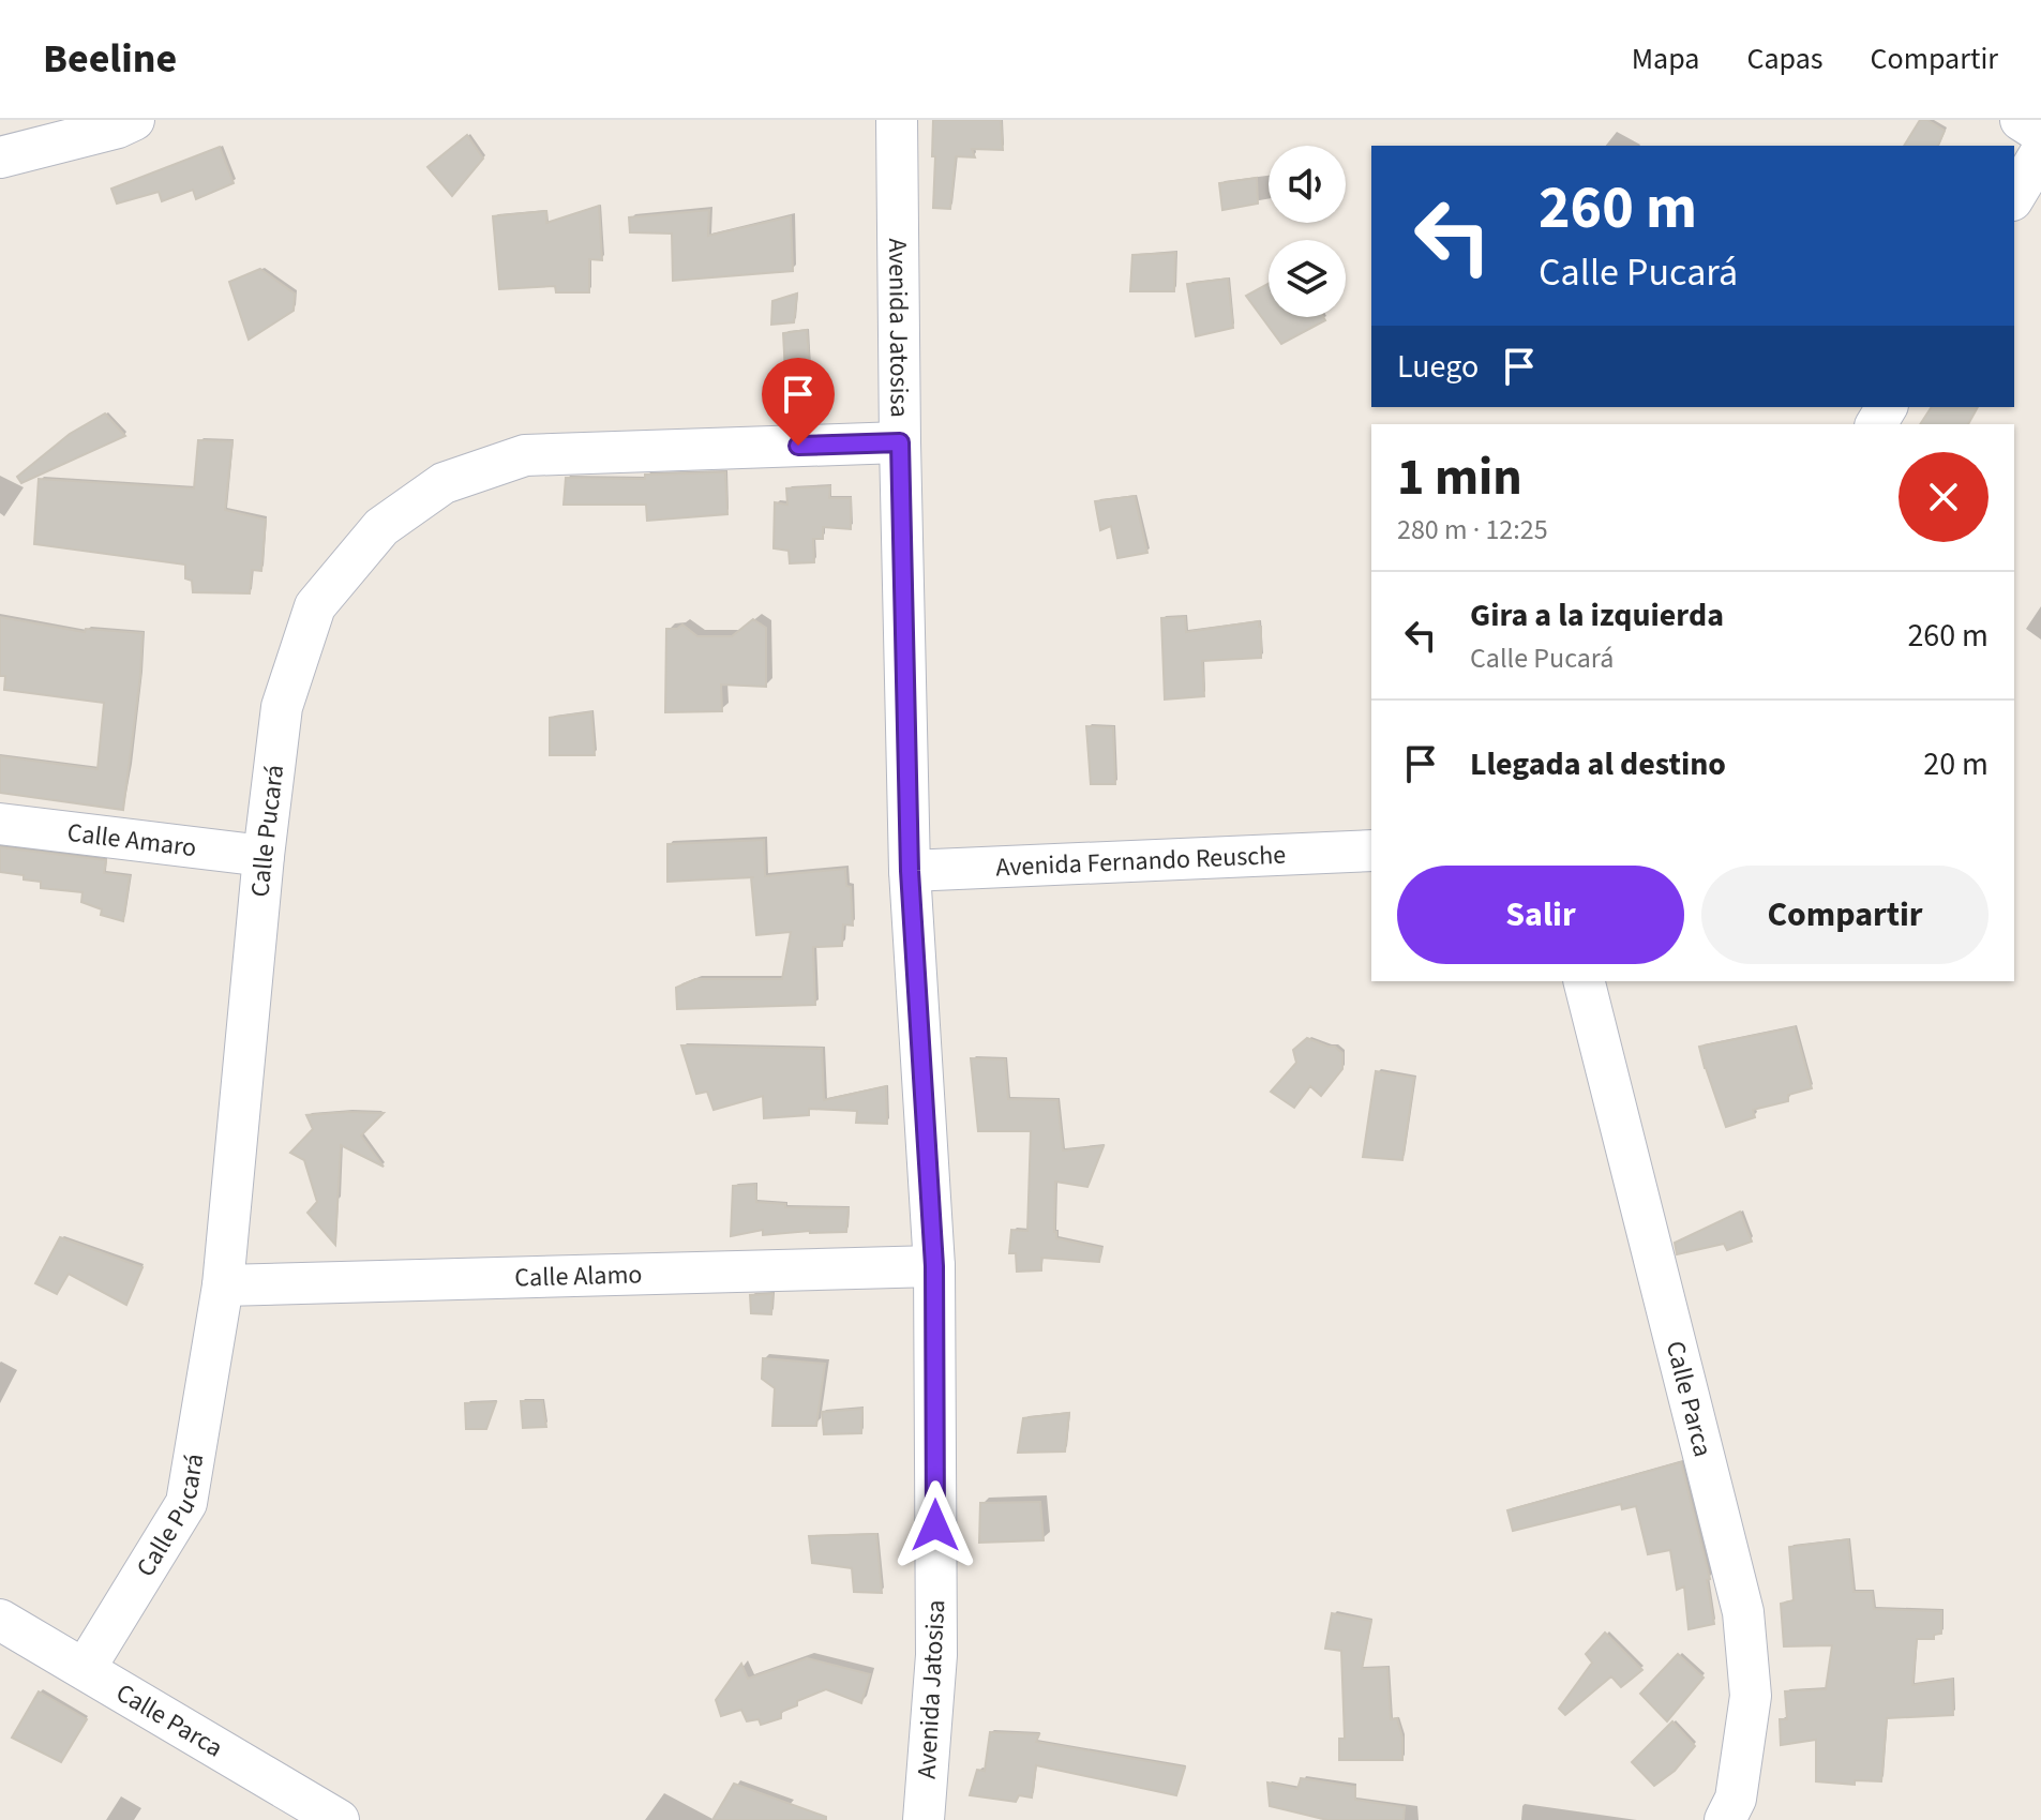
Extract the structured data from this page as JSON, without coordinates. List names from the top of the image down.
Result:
{
  "streets": {
    "street": [
      "Avenida Jatosisa",
      "Calle Pucará",
      "Calle Amaro",
      "Avenida Fernando Reusche",
      "Calle Alamo",
      "Calle Parca"
    ]
  },
  "crossings": [
    ["Avenida Jatosisa", "Calle Pucará"],
    ["Avenida Jatosisa", "Avenida Fernando Reusche"],
    ["Avenida Jatosisa", "Calle Alamo"],
    ["Calle Pucará", "Calle Amaro"],
    ["Calle Pucará", "Calle Alamo"],
    ["Calle Pucará", "Calle Parca"]
  ],
  "page": {
    "header": "Beeline",
    "nav": ["Mapa", "Capas", "Compartir"],
    "turn": ["260 m", "Calle Pucará"],
    "then": "Luego",
    "heading": ["1 min", "280 m · 12:25"],
    "list": [
      {
        "name": "Gira a la izquierda",
        "note": "Calle Pucará",
        "value": "260 m"
      },
      {
        "name": "Llegada al destino",
        "value": "20 m"
      }
    ],
    "buttons": ["Salir", "Compartir"]
  }
}
